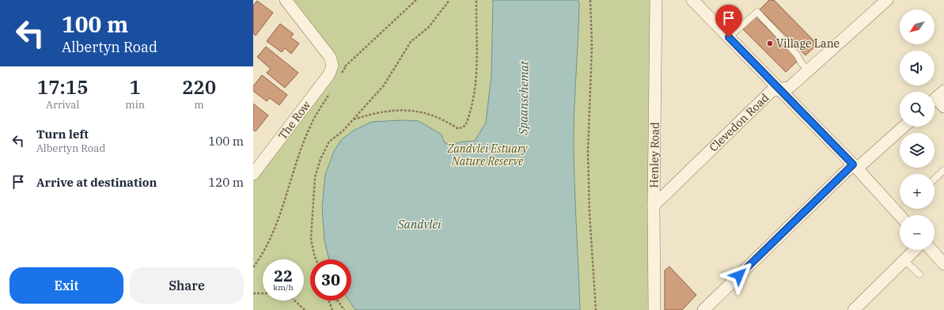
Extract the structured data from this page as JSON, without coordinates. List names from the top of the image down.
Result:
{
  "streets": {
    "street": ["The Row", "Clevedon Road", "Henley Road"]
  },
  "crossings": [
    ["Clevedon Road", "Henley Road"]
  ],
  "water": ["Spaanschemat", "Sandvlei"],
  "parks": ["Zandvlei Estuary Nature Reserve"],
  "places": ["Village Lane"],
  "north": "bottom left",
  "page": {
    "turn": ["100 m", "Albertyn Road"],
    "map_buttons": ["+", "−"],
    "eta": [
      "17:15",
      "Arrival",
      "1",
      "min",
      "220",
      "m"
    ],
    "list": [
      {
        "name": "Turn left",
        "note": "Albertyn Road",
        "value": "100 m"
      },
      {
        "name": "Arrive at destination",
        "value": "120 m"
      }
    ],
    "speed": "22 km/h",
    "limit": "30",
    "buttons": ["Exit", "Share"]
  }
}
